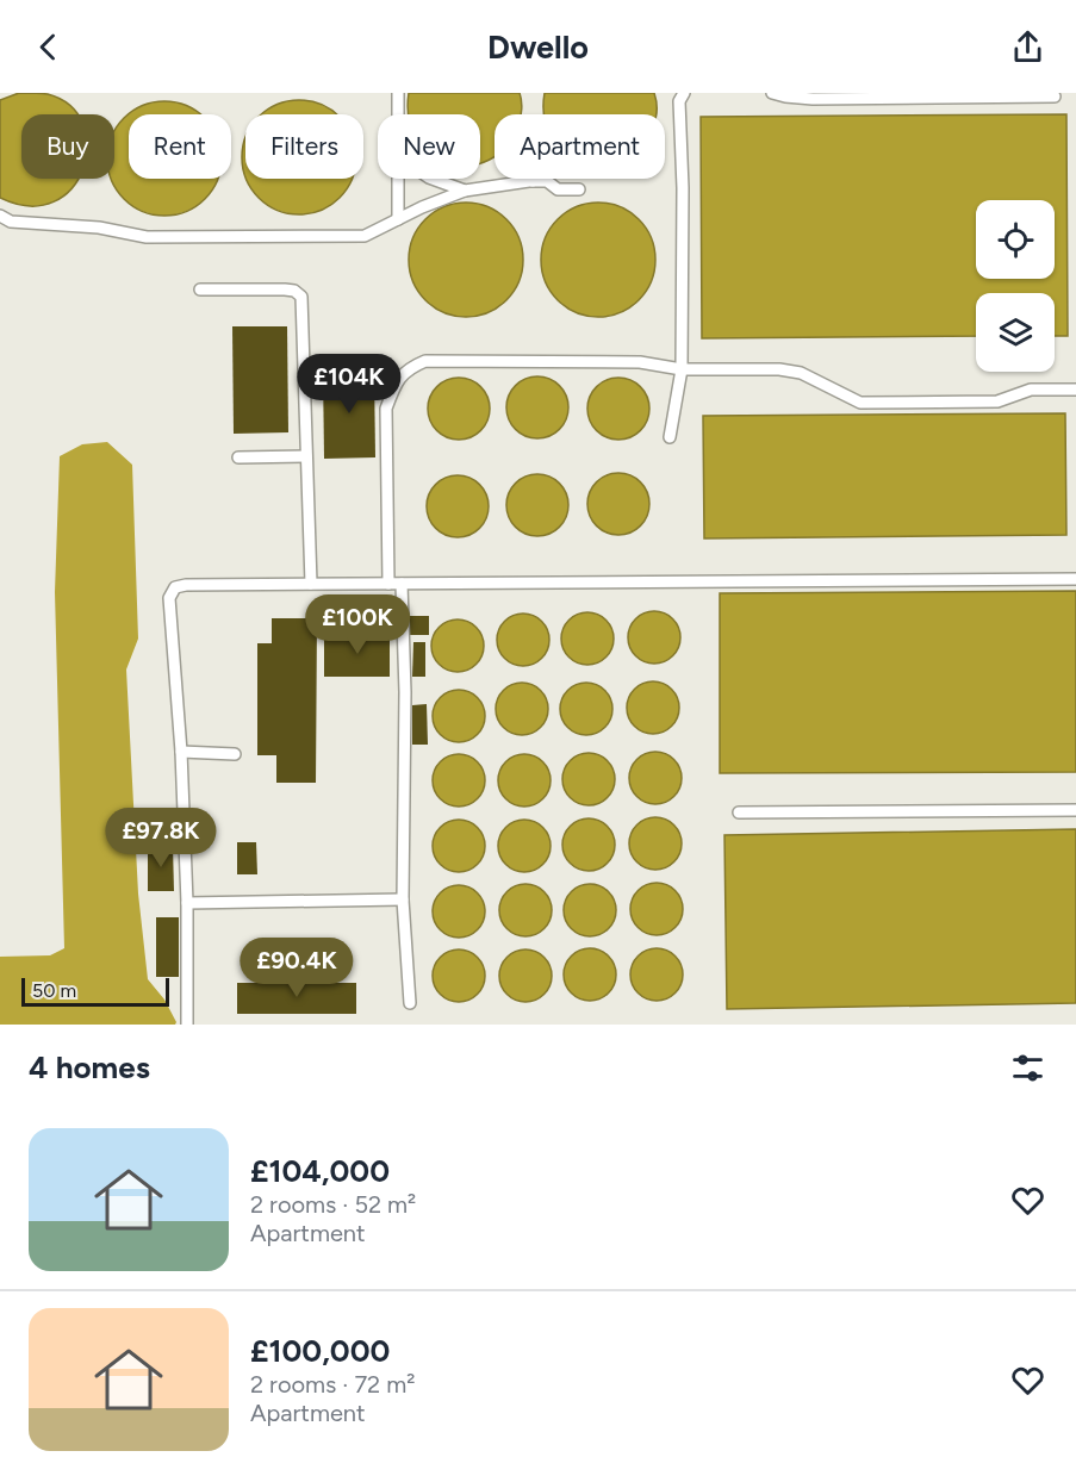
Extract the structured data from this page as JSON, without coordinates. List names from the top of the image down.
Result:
{
  "scale_bar": "50 m",
  "page": {
    "header": "Dwello",
    "chip": [
      "Buy",
      "Rent",
      "Filters",
      "New",
      "Apartment"
    ],
    "price": [
      "£104K",
      "£100K",
      "£97.8K",
      "£90.4K"
    ],
    "scale": "50 m",
    "heading": "4 homes",
    "list": [
      {
        "name": "£104,000",
        "note": "2 rooms · 52 m² · Apartment"
      },
      {
        "name": "£100,000",
        "note": "2 rooms · 72 m² · Apartment"
      }
    ]
  }
}
